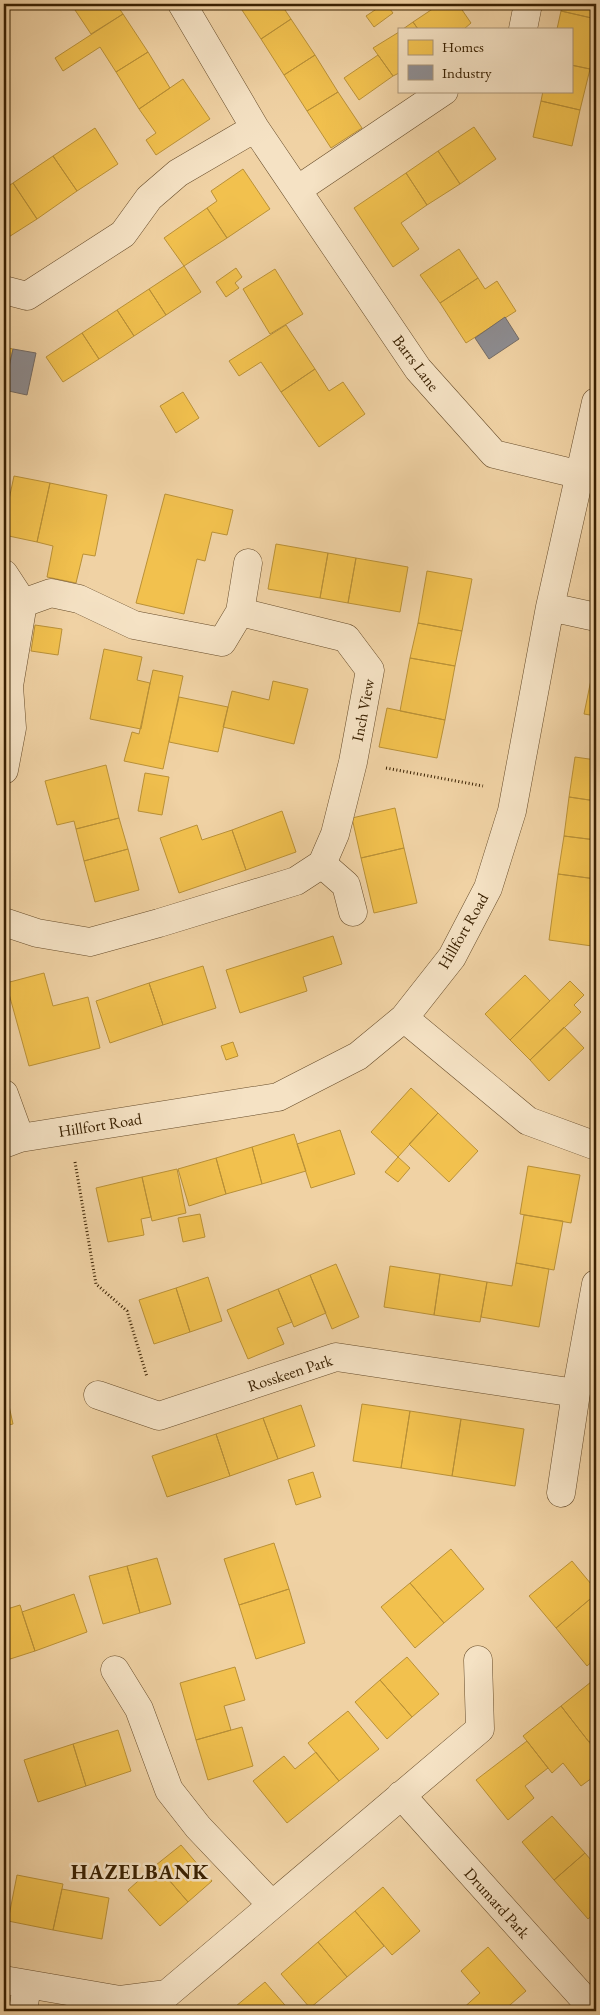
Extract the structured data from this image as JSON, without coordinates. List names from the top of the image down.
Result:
{
  "streets": {
    "street": [
      "Barrs Lane",
      "Inch View",
      "Hillfort Road",
      "Rosskeen Park",
      "Drumard Park"
    ]
  },
  "crossings": [
    ["Barrs Lane", "Hillfort Road"]
  ],
  "districts": ["HAZELBANK"],
  "legend": ["Homes", "Industry"]
}
